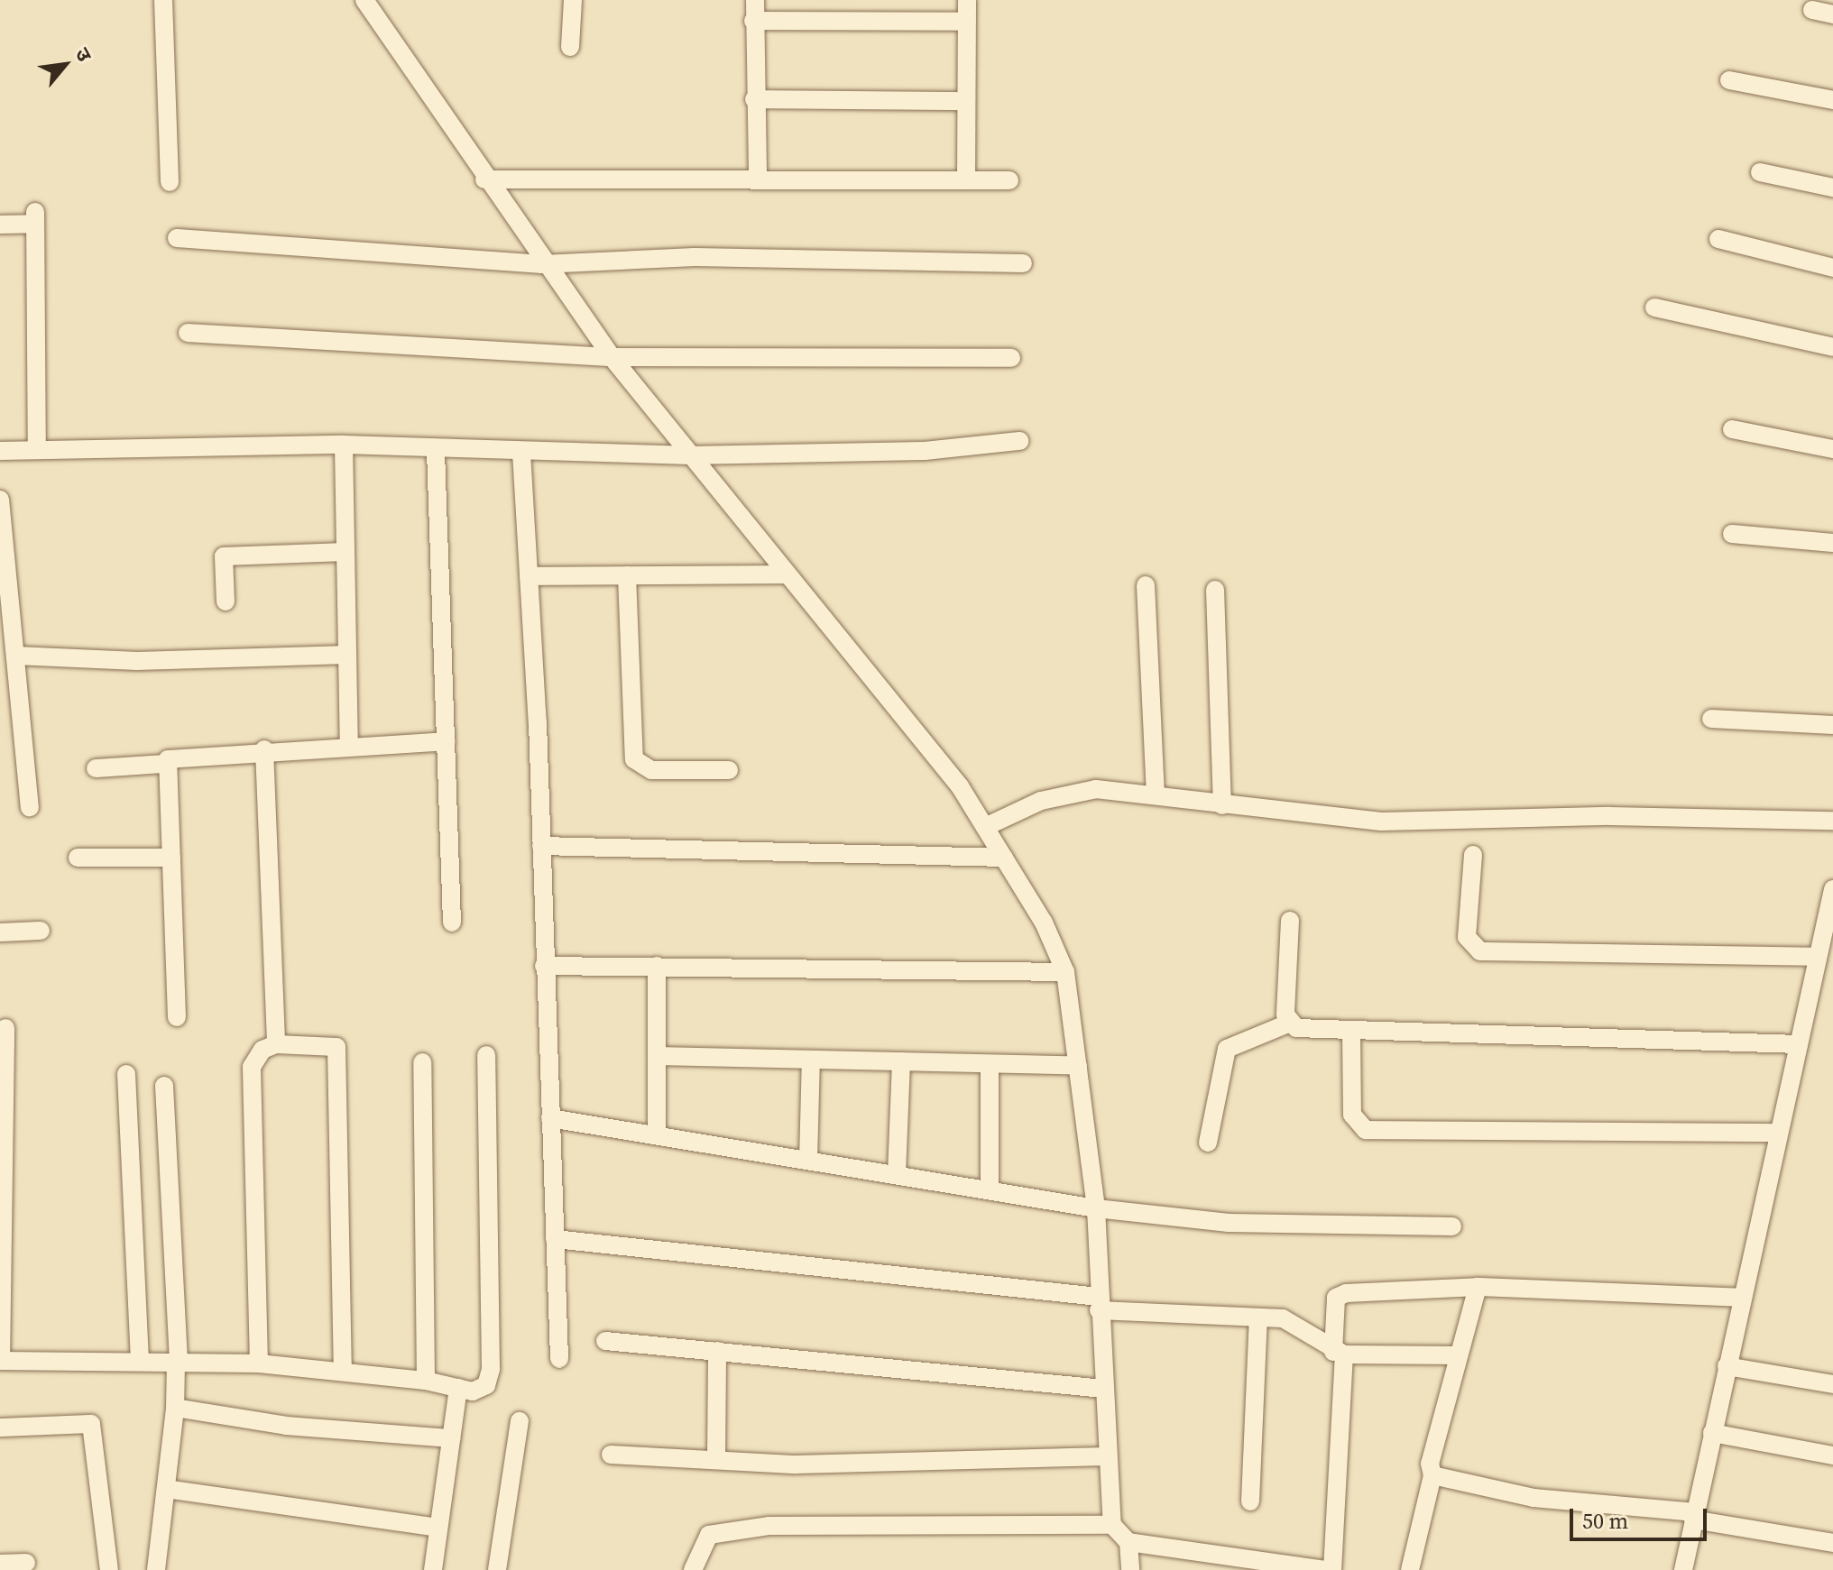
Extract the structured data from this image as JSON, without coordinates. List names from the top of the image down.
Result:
{
  "scale_bar": "50 m",
  "north": "top right"
}
